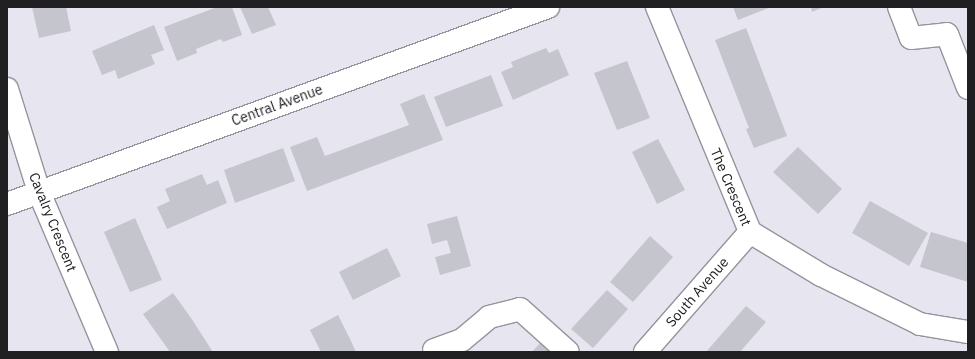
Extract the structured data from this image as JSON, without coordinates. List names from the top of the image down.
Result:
{
  "streets": {
    "street": [
      "Central Avenue",
      "The Crescent",
      "Cavalry Crescent",
      "South Avenue"
    ]
  },
  "crossings": [
    ["Central Avenue", "Cavalry Crescent"],
    ["The Crescent", "South Avenue"]
  ]
}
